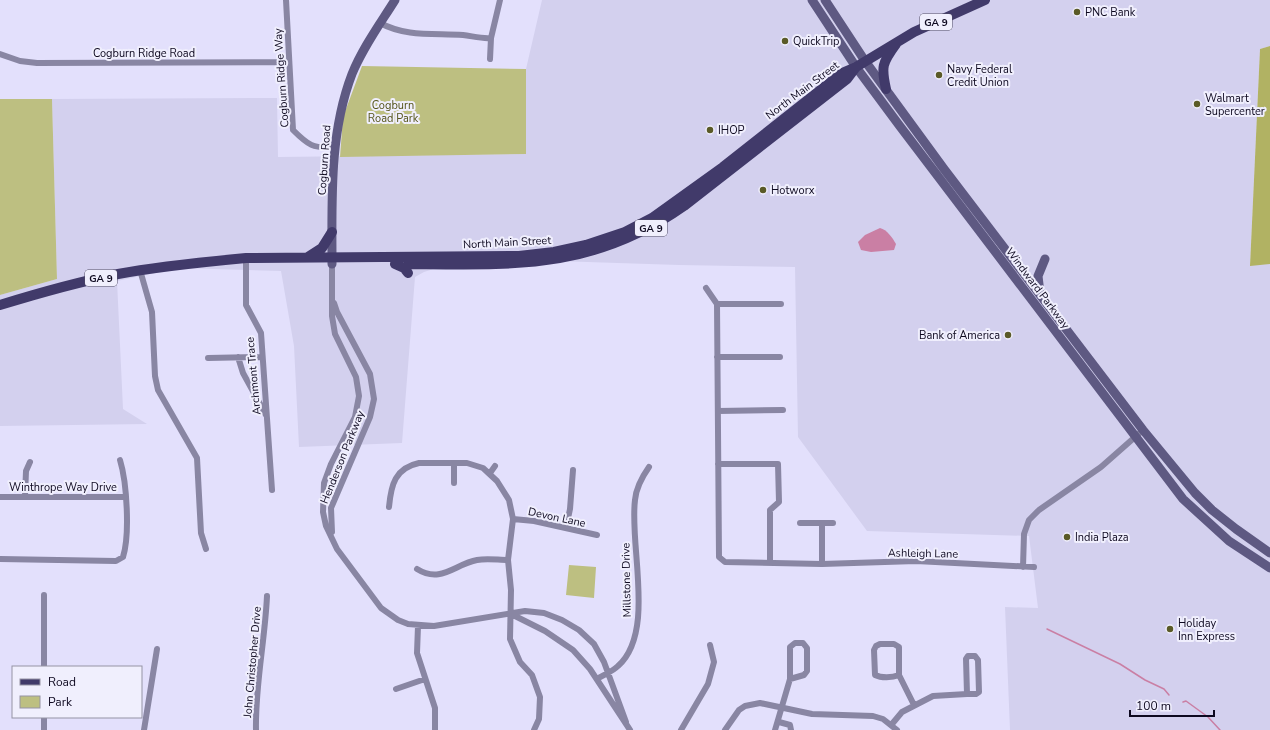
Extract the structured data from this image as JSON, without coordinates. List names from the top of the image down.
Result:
{
  "streets": {
    "main road": [
      "GA 9",
      "North Main Street",
      "Cogburn Road",
      "Windward Parkway"
    ],
    "street": [
      "Cogburn Ridge Road",
      "Cogburn Ridge Way",
      "Archmont Trace",
      "Henderson Parkway",
      "Winthrope Way Drive",
      "Devon Lane",
      "Ashleigh Lane",
      "Millstone Drive",
      "John Christopher Drive"
    ]
  },
  "crossings": [
    ["GA 9", "North Main Street"],
    ["GA 9", "Windward Parkway"],
    ["Cogburn Ridge Road", "Cogburn Ridge Way"],
    ["Cogburn Ridge Way", "Cogburn Road"],
    ["North Main Street", "Cogburn Road"],
    ["North Main Street", "Windward Parkway"],
    ["North Main Street", "Archmont Trace"],
    ["North Main Street", "Henderson Parkway"],
    ["Cogburn Road", "Henderson Parkway"],
    ["Henderson Parkway", "Millstone Drive"]
  ],
  "parks": ["Cogburn Road Park"],
  "places": [
    "PNC Bank",
    "QuickTrip",
    "Navy Federal Credit Union",
    "Walmart Supercenter",
    "IHOP",
    "Hotworx",
    "Bank of America",
    "India Plaza",
    "Holiday Inn Express"
  ],
  "legend": ["Road", "Park"],
  "scale_bar": "100 m"
}
